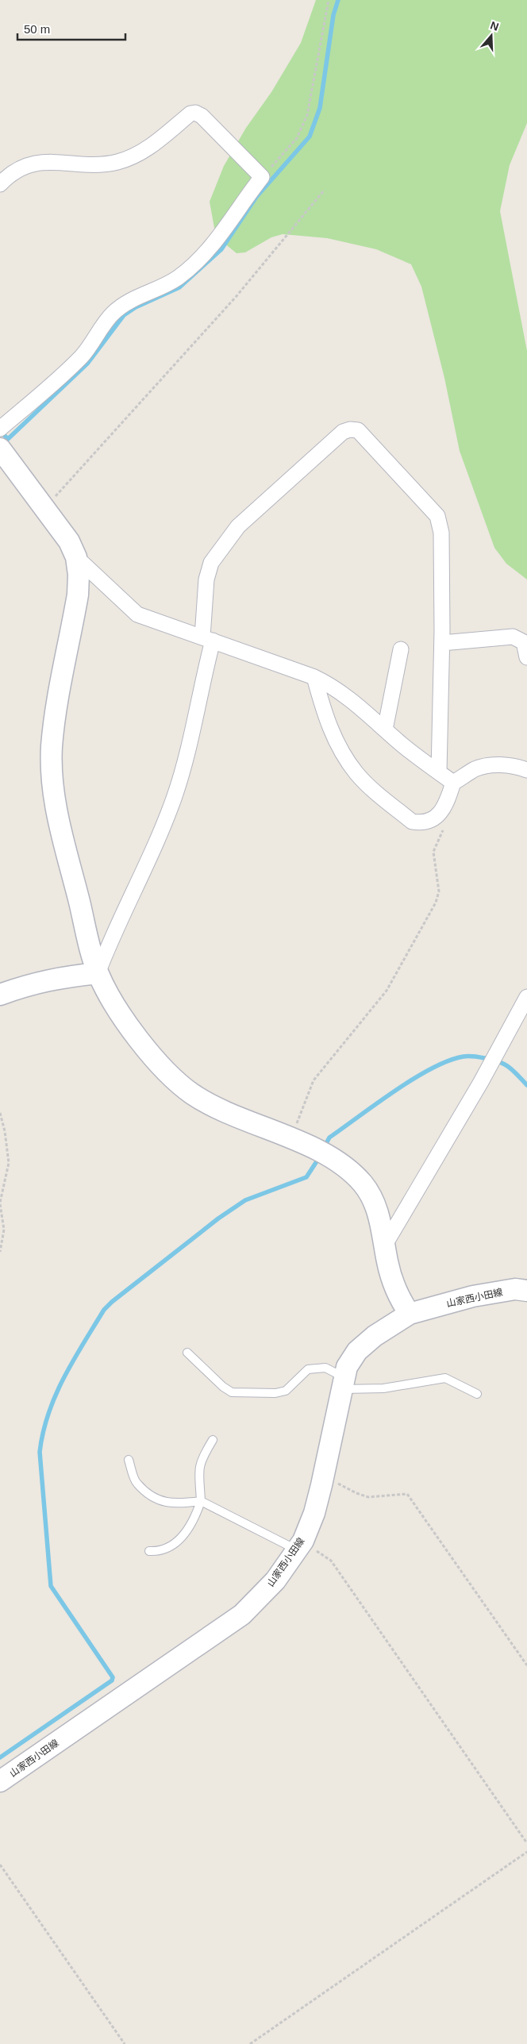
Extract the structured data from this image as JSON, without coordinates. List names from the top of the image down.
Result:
{
  "streets": {
    "street": ["山家西小田線"]
  },
  "scale_bar": "50 m",
  "north": "top"
}
